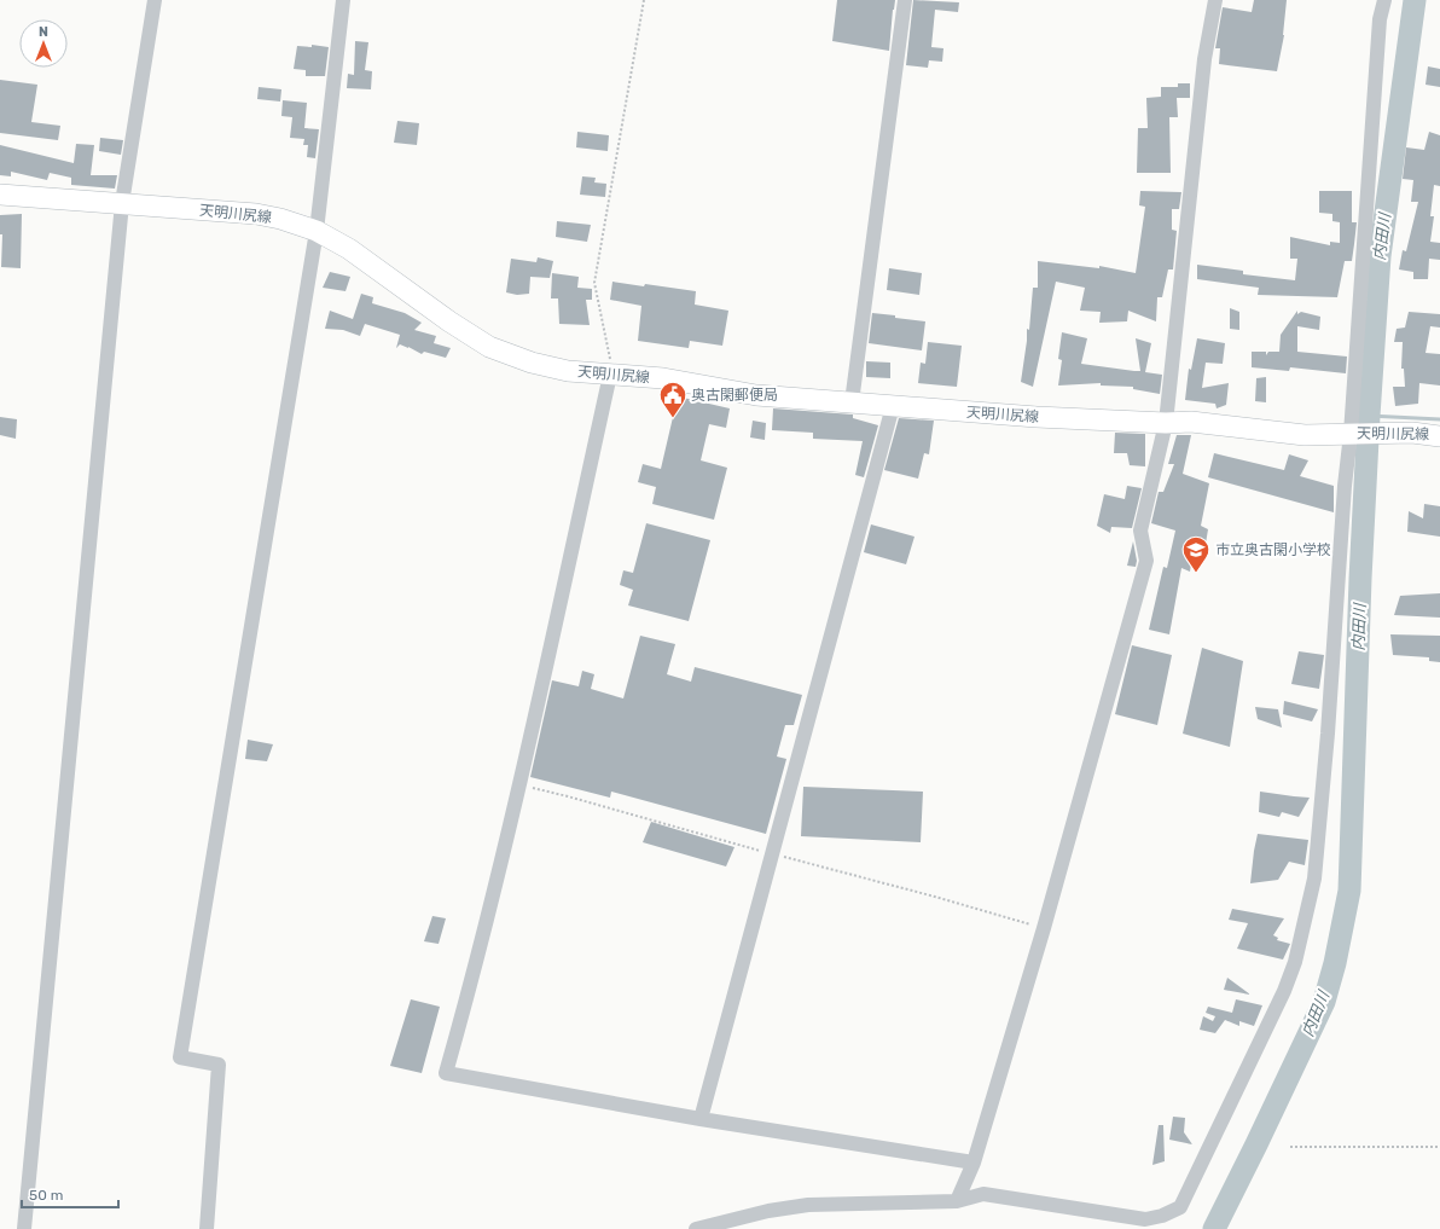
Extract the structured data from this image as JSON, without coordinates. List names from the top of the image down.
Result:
{
  "streets": {
    "main road": ["天明川尻線"]
  },
  "water": ["内田川"],
  "places": {
    "public building": ["奥古閑郵便局"],
    "school or university": ["市立奥古閑小学校"]
  },
  "scale_bar": "50 m",
  "north": "top"
}
